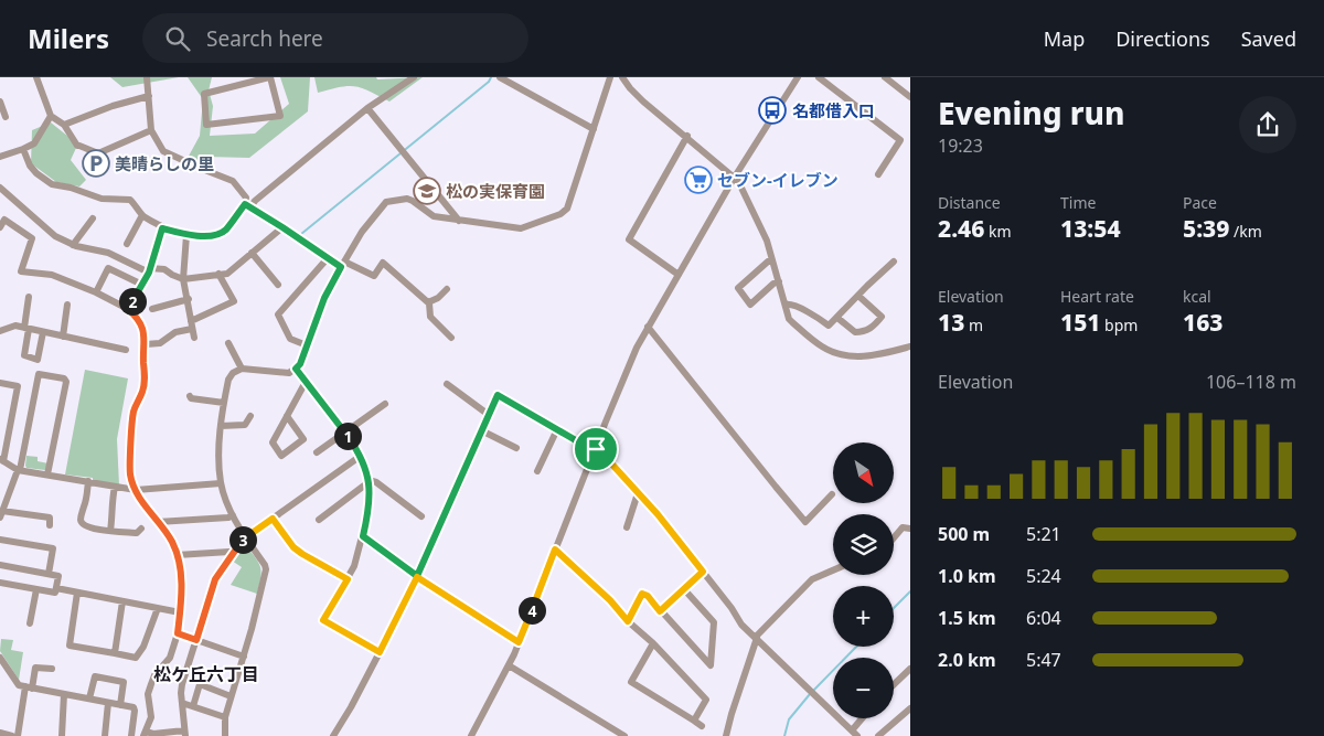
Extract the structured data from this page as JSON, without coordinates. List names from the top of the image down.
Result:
{
  "districts": ["松ケ丘六丁目"],
  "places": {
    "bus stop": ["名都借入口"],
    "parking": ["美晴らしの里"],
    "supermarket": ["セブン-イレブン"],
    "school or university": ["松の実保育園"]
  },
  "north": "bottom right",
  "page": {
    "header": "Milers",
    "search": "Search here",
    "nav": ["Map", "Directions", "Saved"],
    "heading": ["Evening run", "19:23"],
    "stats": [
      ["Distance", "2.46 km"],
      ["Time", "13:54"],
      ["Pace", "5:39 /km"],
      ["Elevation", "13 m"],
      ["Heart rate", "151 bpm"],
      ["kcal", "163"]
    ],
    "pins": [
      "2",
      "1",
      "3",
      "4"
    ],
    "chart": ["Elevation", "106–118 m"],
    "map_buttons": ["+", "−"],
    "list": [
      {
        "name": "500 m",
        "note": "5:21"
      },
      {
        "name": "1.0 km",
        "note": "5:24"
      },
      {
        "name": "1.5 km",
        "note": "6:04"
      },
      {
        "name": "2.0 km",
        "note": "5:47"
      }
    ]
  }
}
